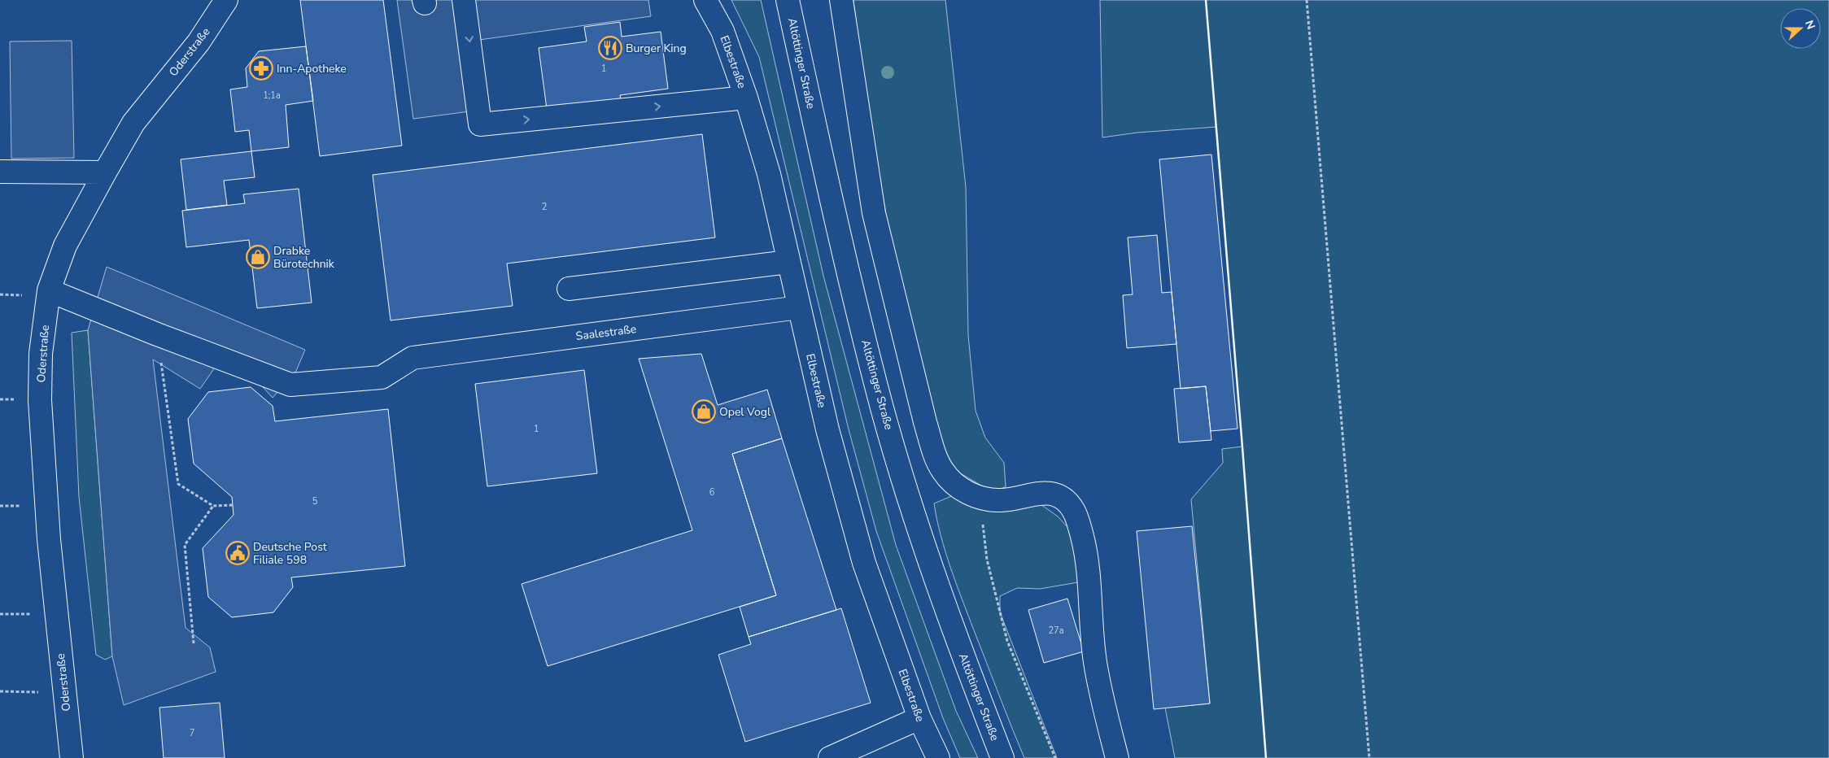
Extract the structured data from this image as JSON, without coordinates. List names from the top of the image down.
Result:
{
  "streets": {
    "street": [
      "Oderstraße",
      "Elbestraße",
      "Altöttinger Straße",
      "Saalestraße"
    ]
  },
  "crossings": [
    ["Elbestraße", "Saalestraße"]
  ],
  "places": {
    "restaurant": ["Burger King"],
    "pharmacy": ["Inn-Apotheke"],
    "shop": ["Drabke Bürotechnik", "Opel Vogl"],
    "public building": ["Deutsche Post Filiale 598"]
  },
  "house_numbers": [
    "1",
    "1;1a",
    "2",
    "1",
    "6",
    "5",
    "27a",
    "7"
  ],
  "north": "right"
}
